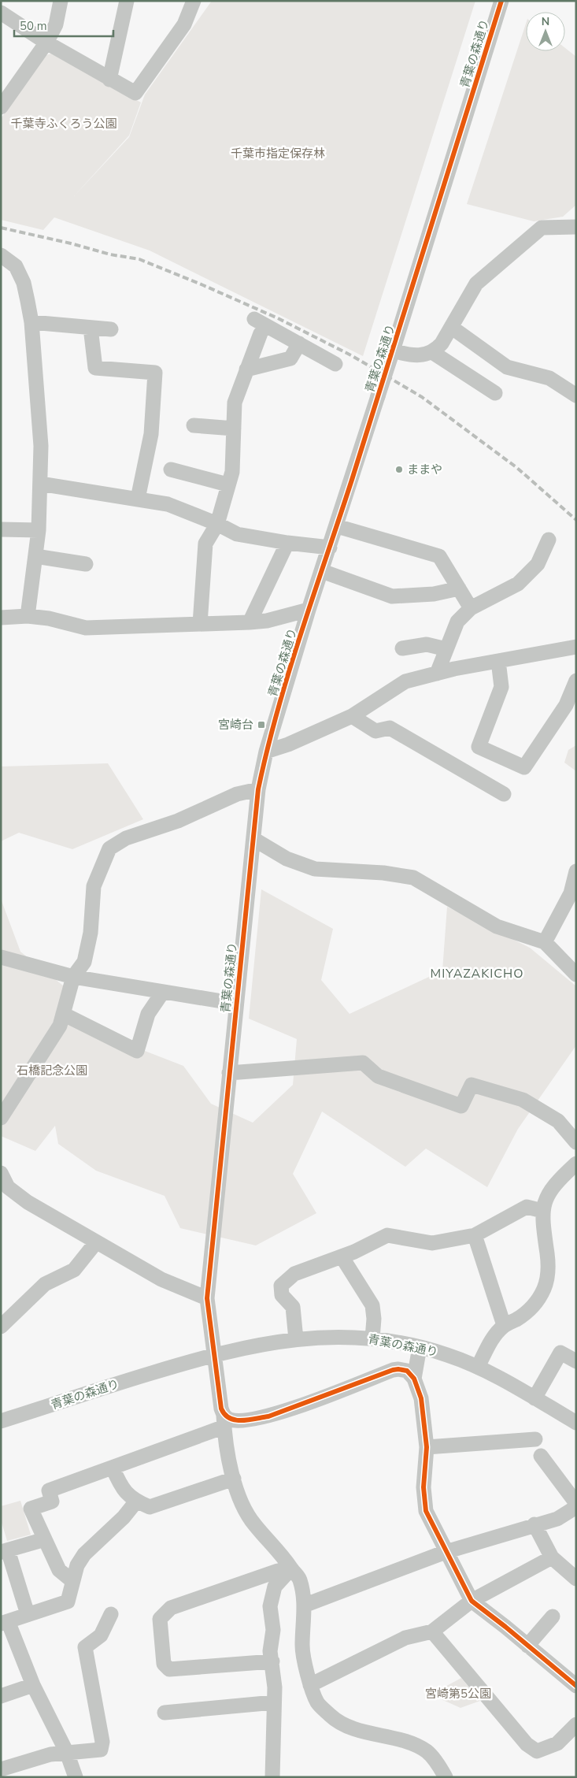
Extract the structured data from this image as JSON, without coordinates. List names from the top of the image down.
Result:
{
  "streets": {
    "street": ["青葉の森通り"]
  },
  "districts": ["MIYAZAKICHO"],
  "parks": [
    "千葉寺ふくろう公園",
    "千葉市指定保存林",
    "石橋記念公園",
    "宮崎第5公園"
  ],
  "places": {
    "other": ["ままや"],
    "transit": ["宮崎台"]
  },
  "scale_bar": "50 m",
  "north": "top"
}
